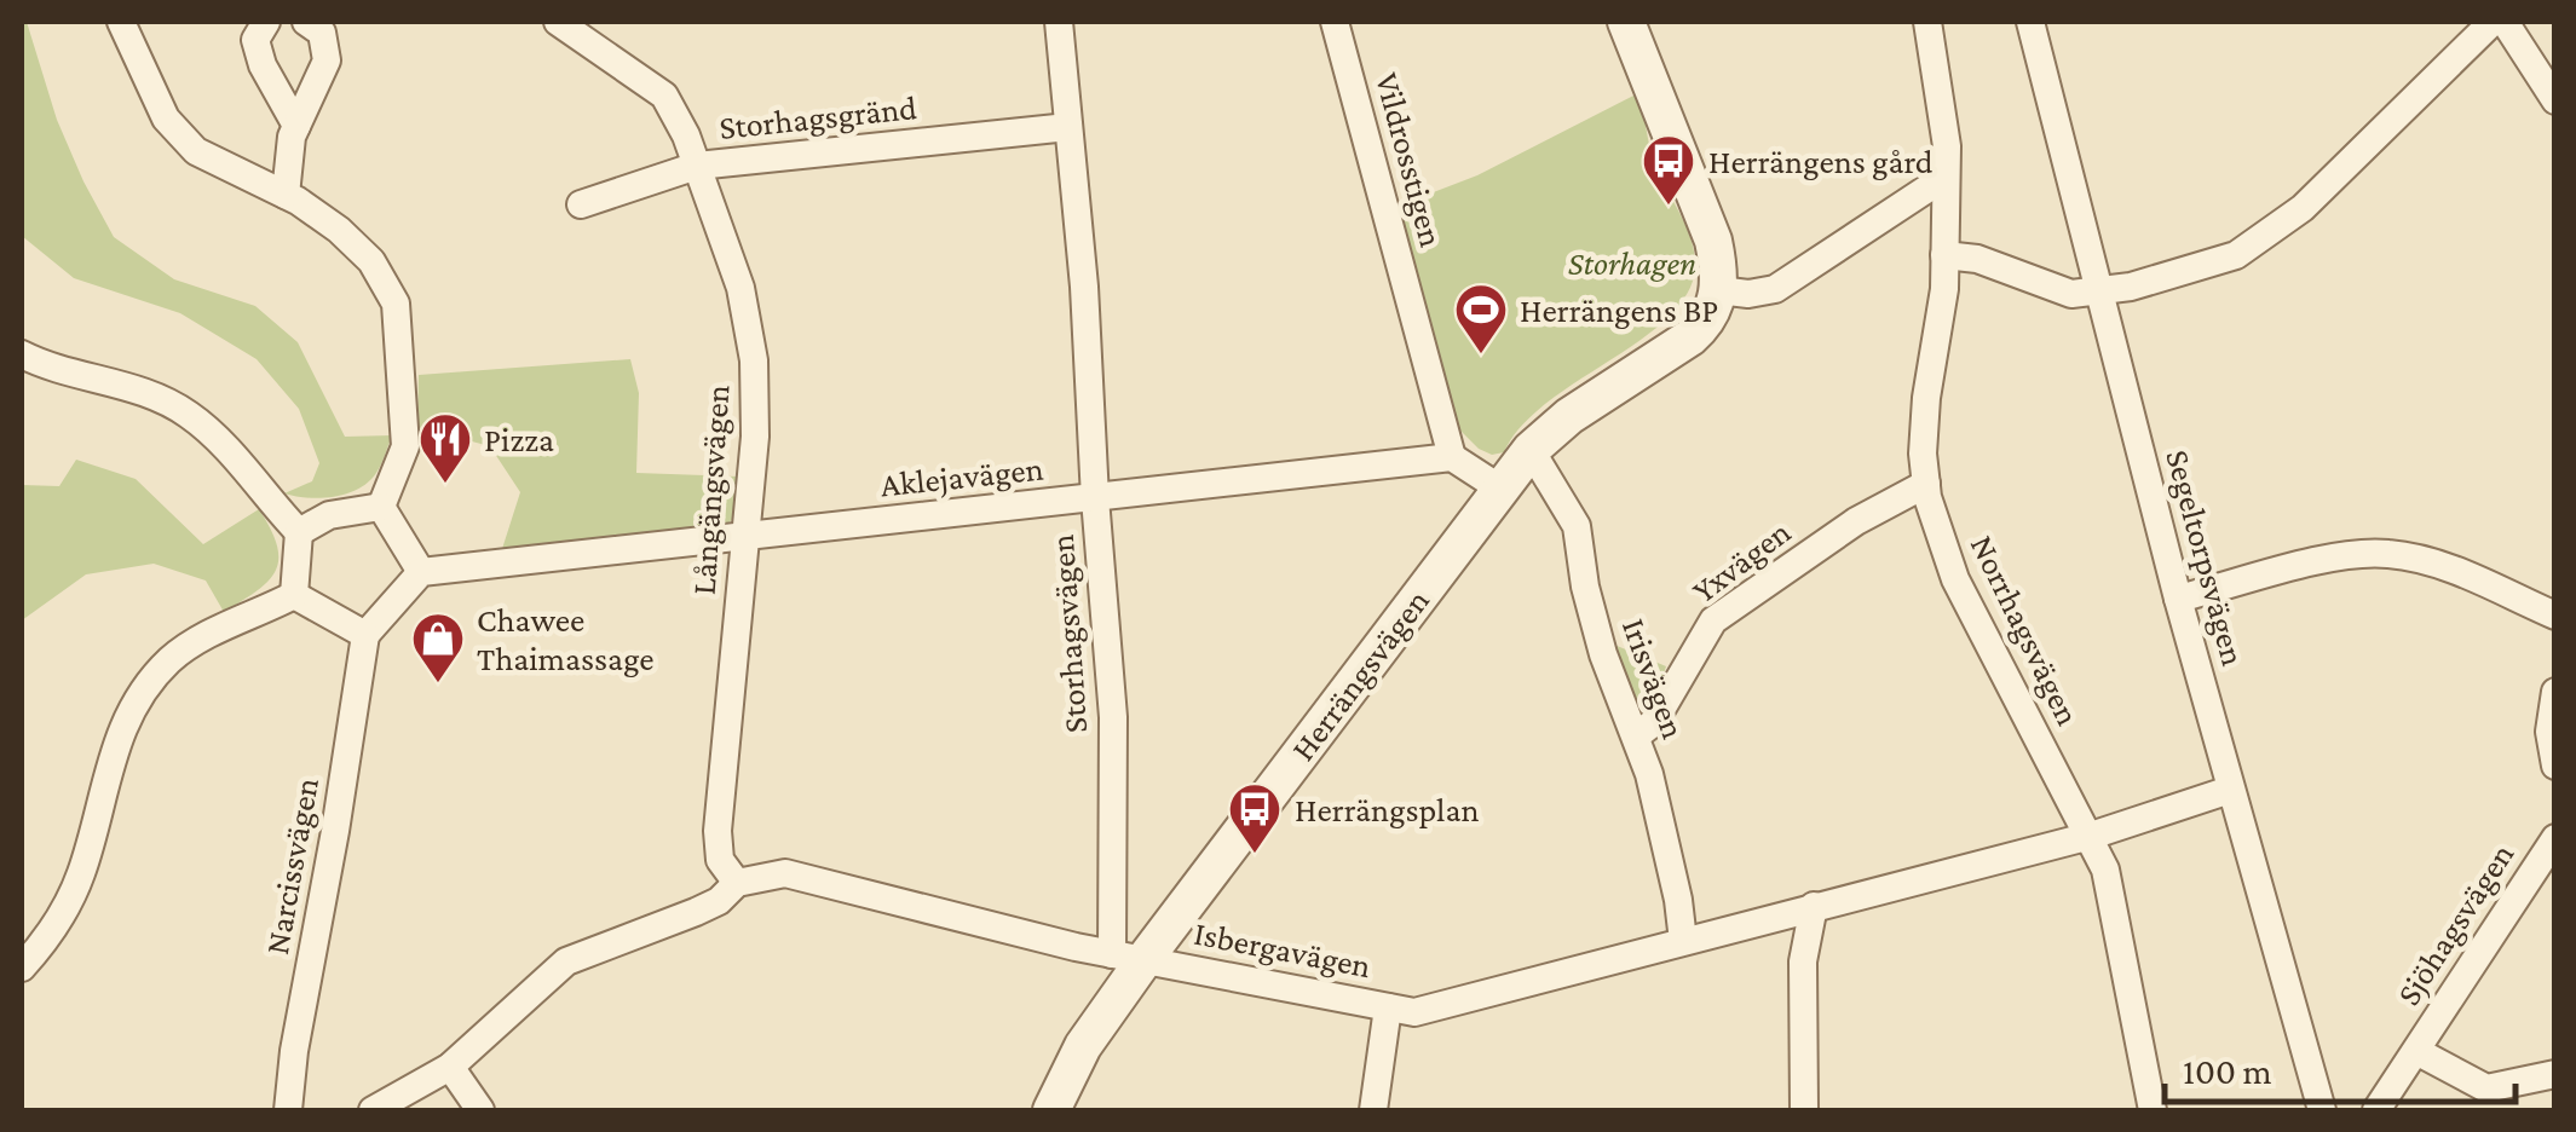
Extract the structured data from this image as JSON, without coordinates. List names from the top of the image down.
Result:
{
  "streets": {
    "street": [
      "Storhagsgränd",
      "Vildrosstigen",
      "Aklejavägen",
      "Långängsvägen",
      "Segeltorpsvägen",
      "Yxvägen",
      "Norrhagsvägen",
      "Storhagsvägen",
      "Herrängsvägen",
      "Irisvägen",
      "Narcissvägen",
      "Sjöhagsvägen",
      "Isbergavägen"
    ]
  },
  "crossings": [
    ["Storhagsgränd", "Långängsvägen"],
    ["Storhagsgränd", "Storhagsvägen"],
    ["Vildrosstigen", "Aklejavägen"],
    ["Aklejavägen", "Långängsvägen"],
    ["Aklejavägen", "Storhagsvägen"],
    ["Aklejavägen", "Narcissvägen"],
    ["Långängsvägen", "Isbergavägen"],
    ["Segeltorpsvägen", "Isbergavägen"],
    ["Yxvägen", "Norrhagsvägen"],
    ["Yxvägen", "Irisvägen"],
    ["Norrhagsvägen", "Isbergavägen"],
    ["Storhagsvägen", "Herrängsvägen"],
    ["Storhagsvägen", "Isbergavägen"],
    ["Herrängsvägen", "Irisvägen"],
    ["Herrängsvägen", "Isbergavägen"],
    ["Irisvägen", "Isbergavägen"]
  ],
  "parks": ["Storhagen"],
  "places": {
    "bus stop": ["Herrängens gård", "Herrängsplan"],
    "sports": ["Herrängens BP"],
    "restaurant": ["Pizza"],
    "shop": ["Chawee Thaimassage"]
  },
  "scale_bar": "100 m"
}
